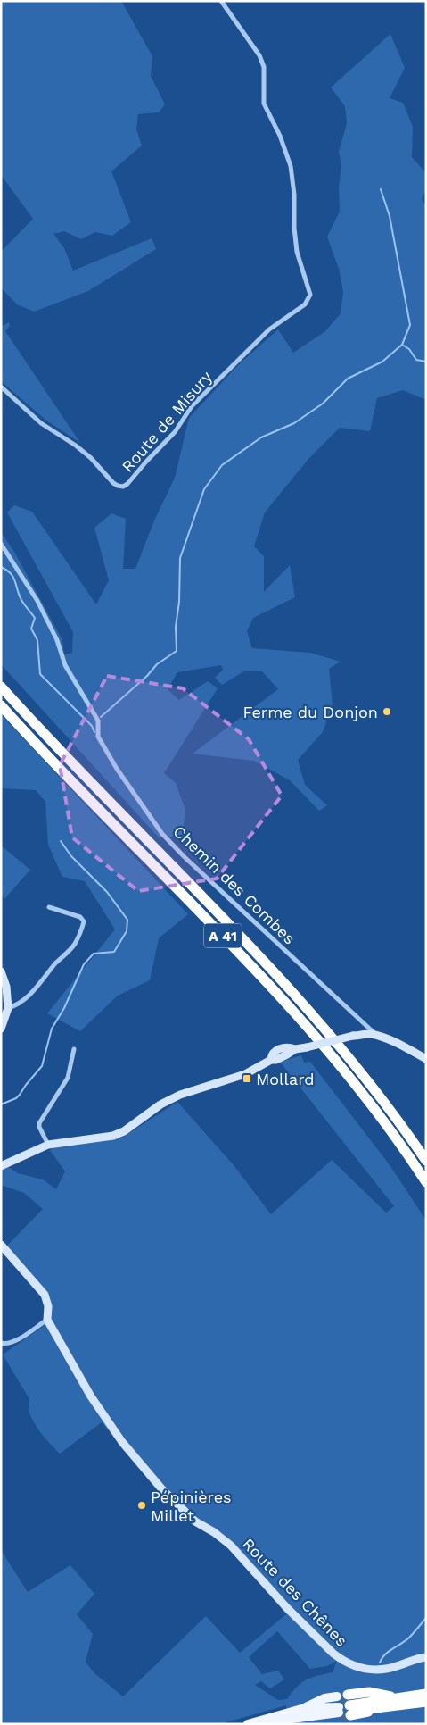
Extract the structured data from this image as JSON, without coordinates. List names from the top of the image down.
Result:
{
  "streets": {
    "highway": ["A 41"],
    "street": ["Route de Misury", "Chemin des Combes", "Route des Chênes"]
  },
  "places": {
    "other": ["Ferme du Donjon", "Pépinières Millet"],
    "transit": ["Mollard"]
  }
}
